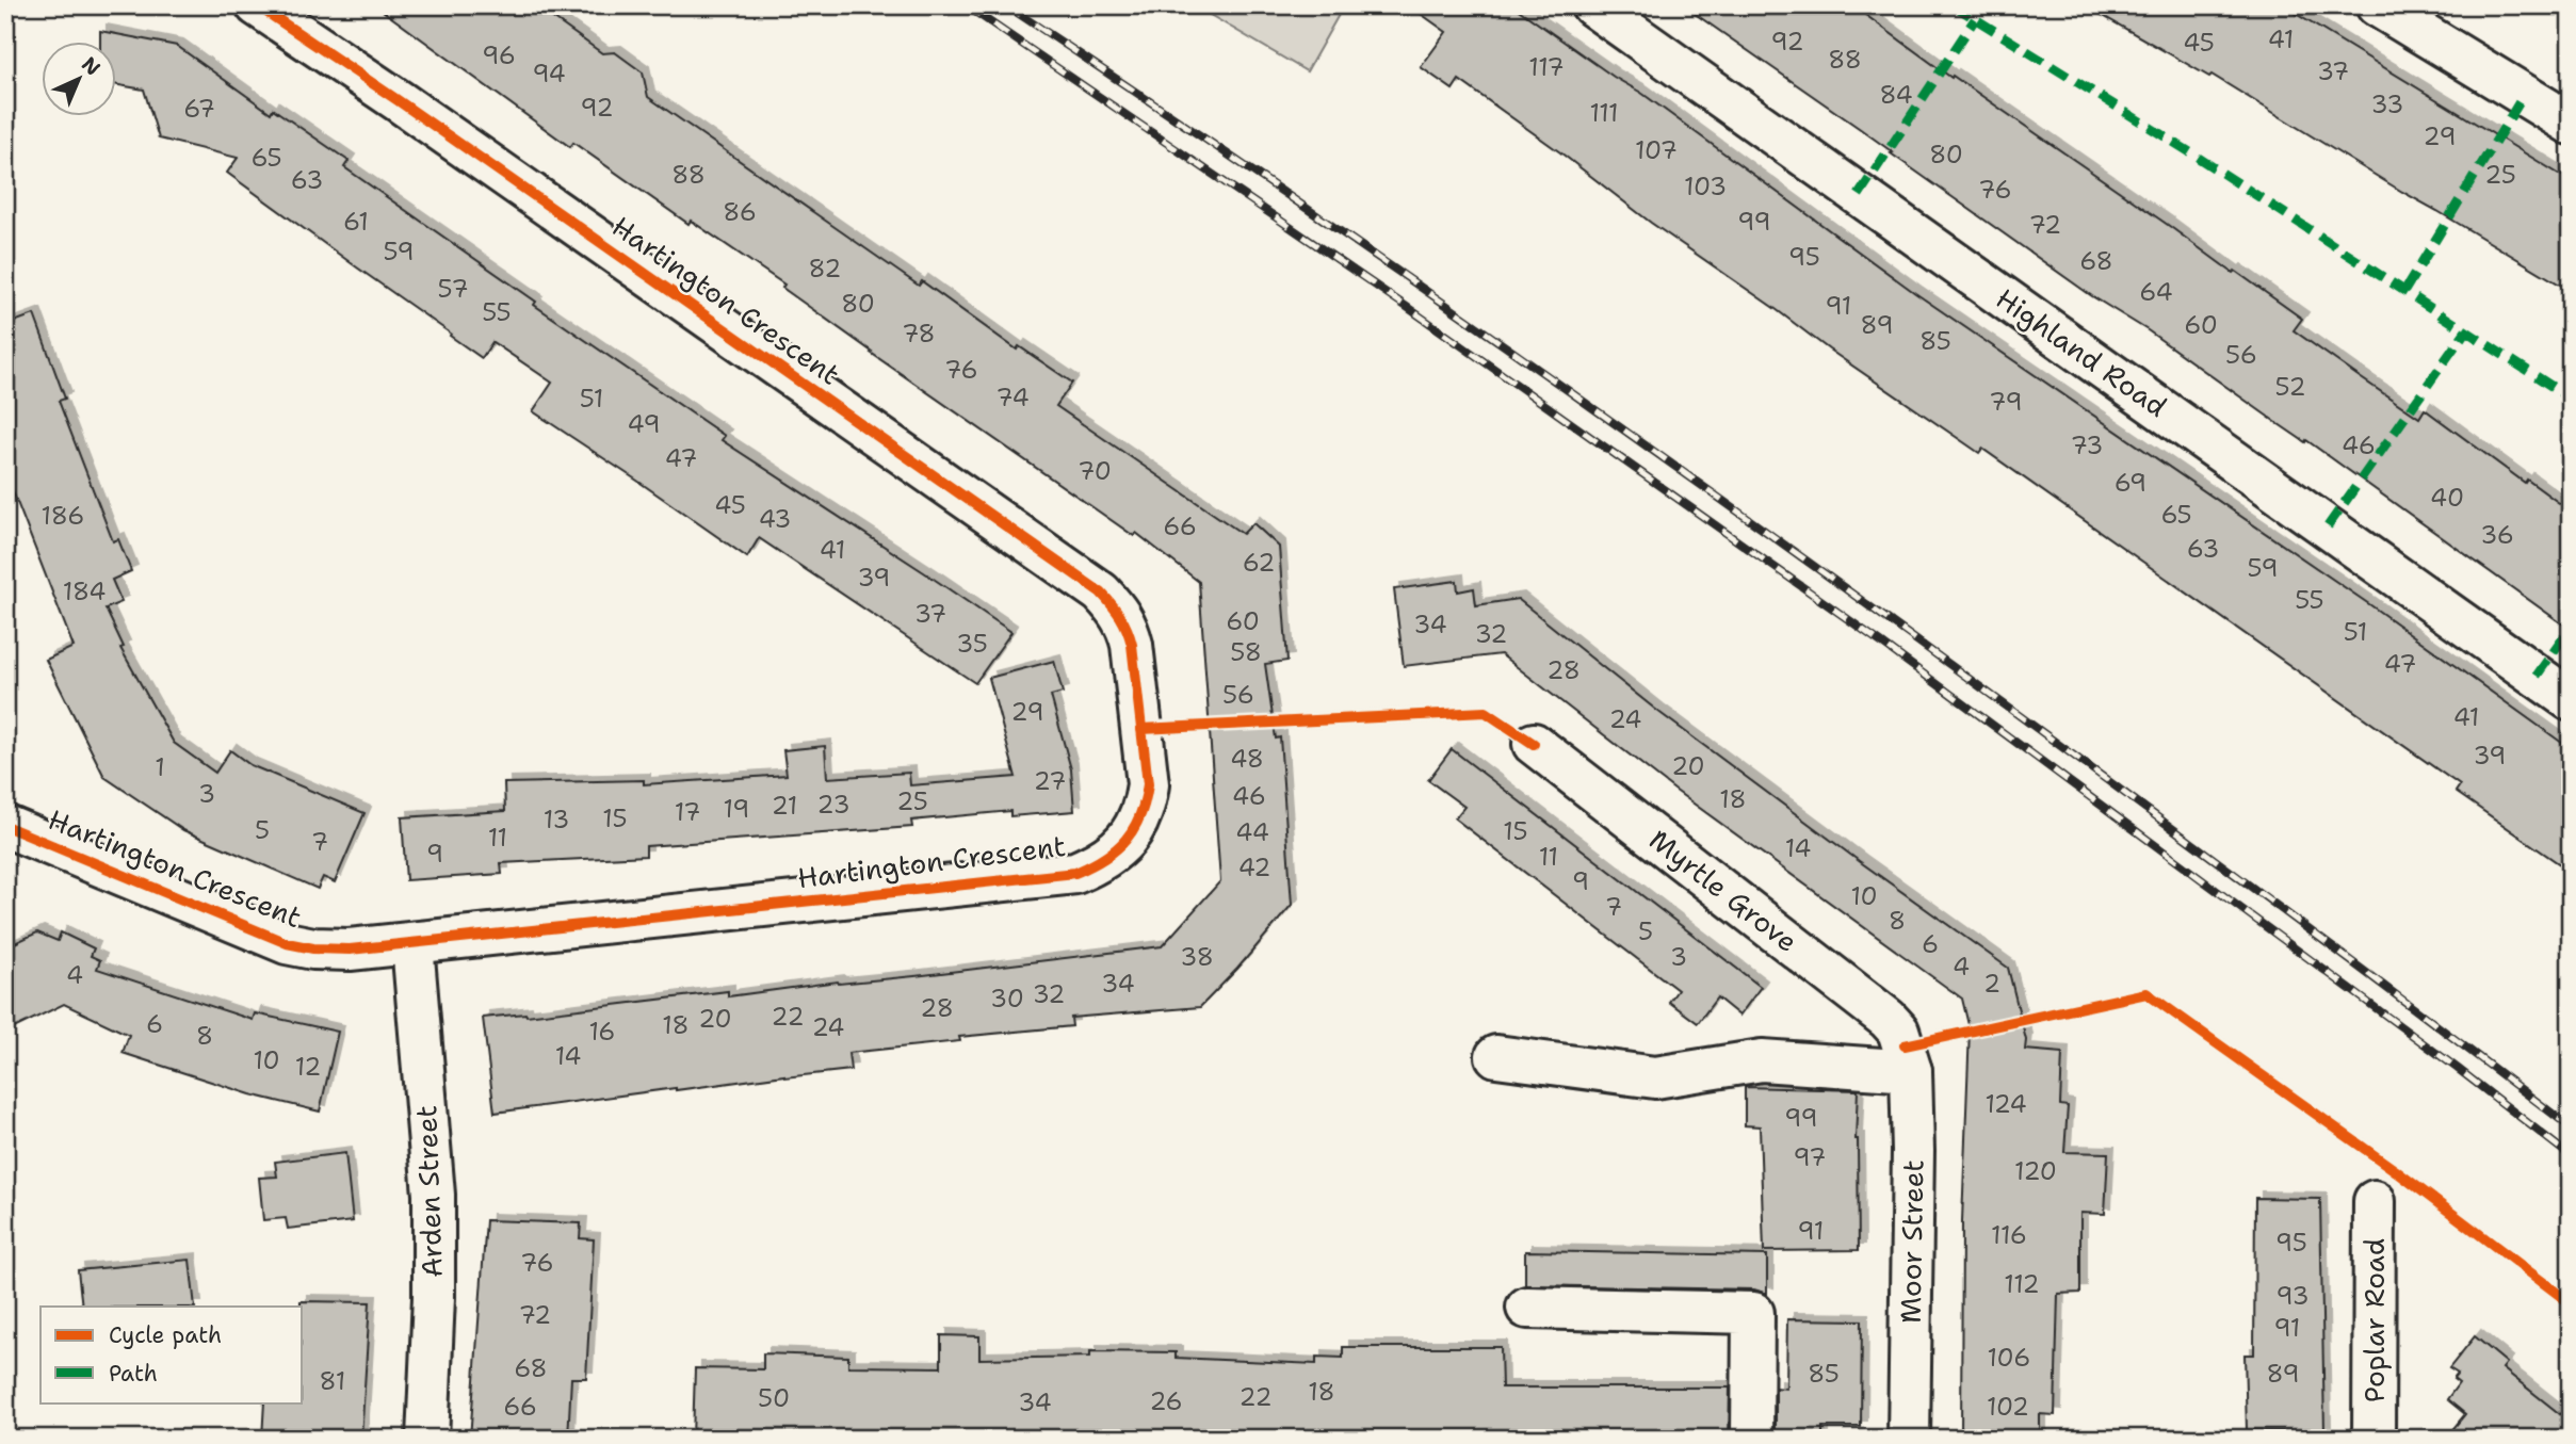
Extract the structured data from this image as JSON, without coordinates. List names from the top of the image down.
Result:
{
  "streets": {
    "street": [
      "Hartington Crescent",
      "Highland Road",
      "Myrtle Grove",
      "Arden Street",
      "Moor Street",
      "Poplar Road"
    ]
  },
  "crossings": [
    ["Hartington Crescent", "Arden Street"],
    ["Myrtle Grove", "Moor Street"]
  ],
  "house_numbers": [
    "41",
    "92",
    "45",
    "96",
    "88",
    "117",
    "37",
    "94",
    "84",
    "33",
    "92",
    "67",
    "111",
    "29",
    "107",
    "80",
    "65",
    "88",
    "25",
    "63",
    "103",
    "76",
    "86",
    "61",
    "99",
    "72",
    "59",
    "95",
    "68",
    "82",
    "57",
    "64",
    "80",
    "91",
    "55",
    "89",
    "60",
    "78",
    "85",
    "56",
    "76",
    "52",
    "74",
    "51",
    "79",
    "49",
    "73",
    "46",
    "47",
    "70",
    "69",
    "40",
    "45",
    "65",
    "186",
    "43",
    "66",
    "36",
    "63",
    "41",
    "62",
    "59",
    "39",
    "184",
    "55",
    "37",
    "60",
    "34",
    "51",
    "32",
    "35",
    "58",
    "47",
    "28",
    "56",
    "29",
    "41",
    "24",
    "39",
    "48",
    "20",
    "1",
    "27",
    "3",
    "46",
    "18",
    "25",
    "23",
    "21",
    "19",
    "17",
    "15",
    "13",
    "5",
    "15",
    "44",
    "11",
    "7",
    "14",
    "9",
    "11",
    "42",
    "9",
    "10",
    "7",
    "8",
    "5",
    "6",
    "38",
    "3",
    "4",
    "4",
    "34",
    "2",
    "32",
    "30",
    "28",
    "22",
    "20",
    "6",
    "18",
    "24",
    "16",
    "8",
    "14",
    "10",
    "12",
    "124",
    "99",
    "97",
    "120",
    "91",
    "116",
    "95",
    "76",
    "112",
    "93",
    "72",
    "91",
    "106",
    "68",
    "85",
    "89",
    "81",
    "18",
    "22",
    "50",
    "26",
    "34",
    "66",
    "102"
  ],
  "legend": ["Cycle path", "Path"],
  "north": "top right"
}
